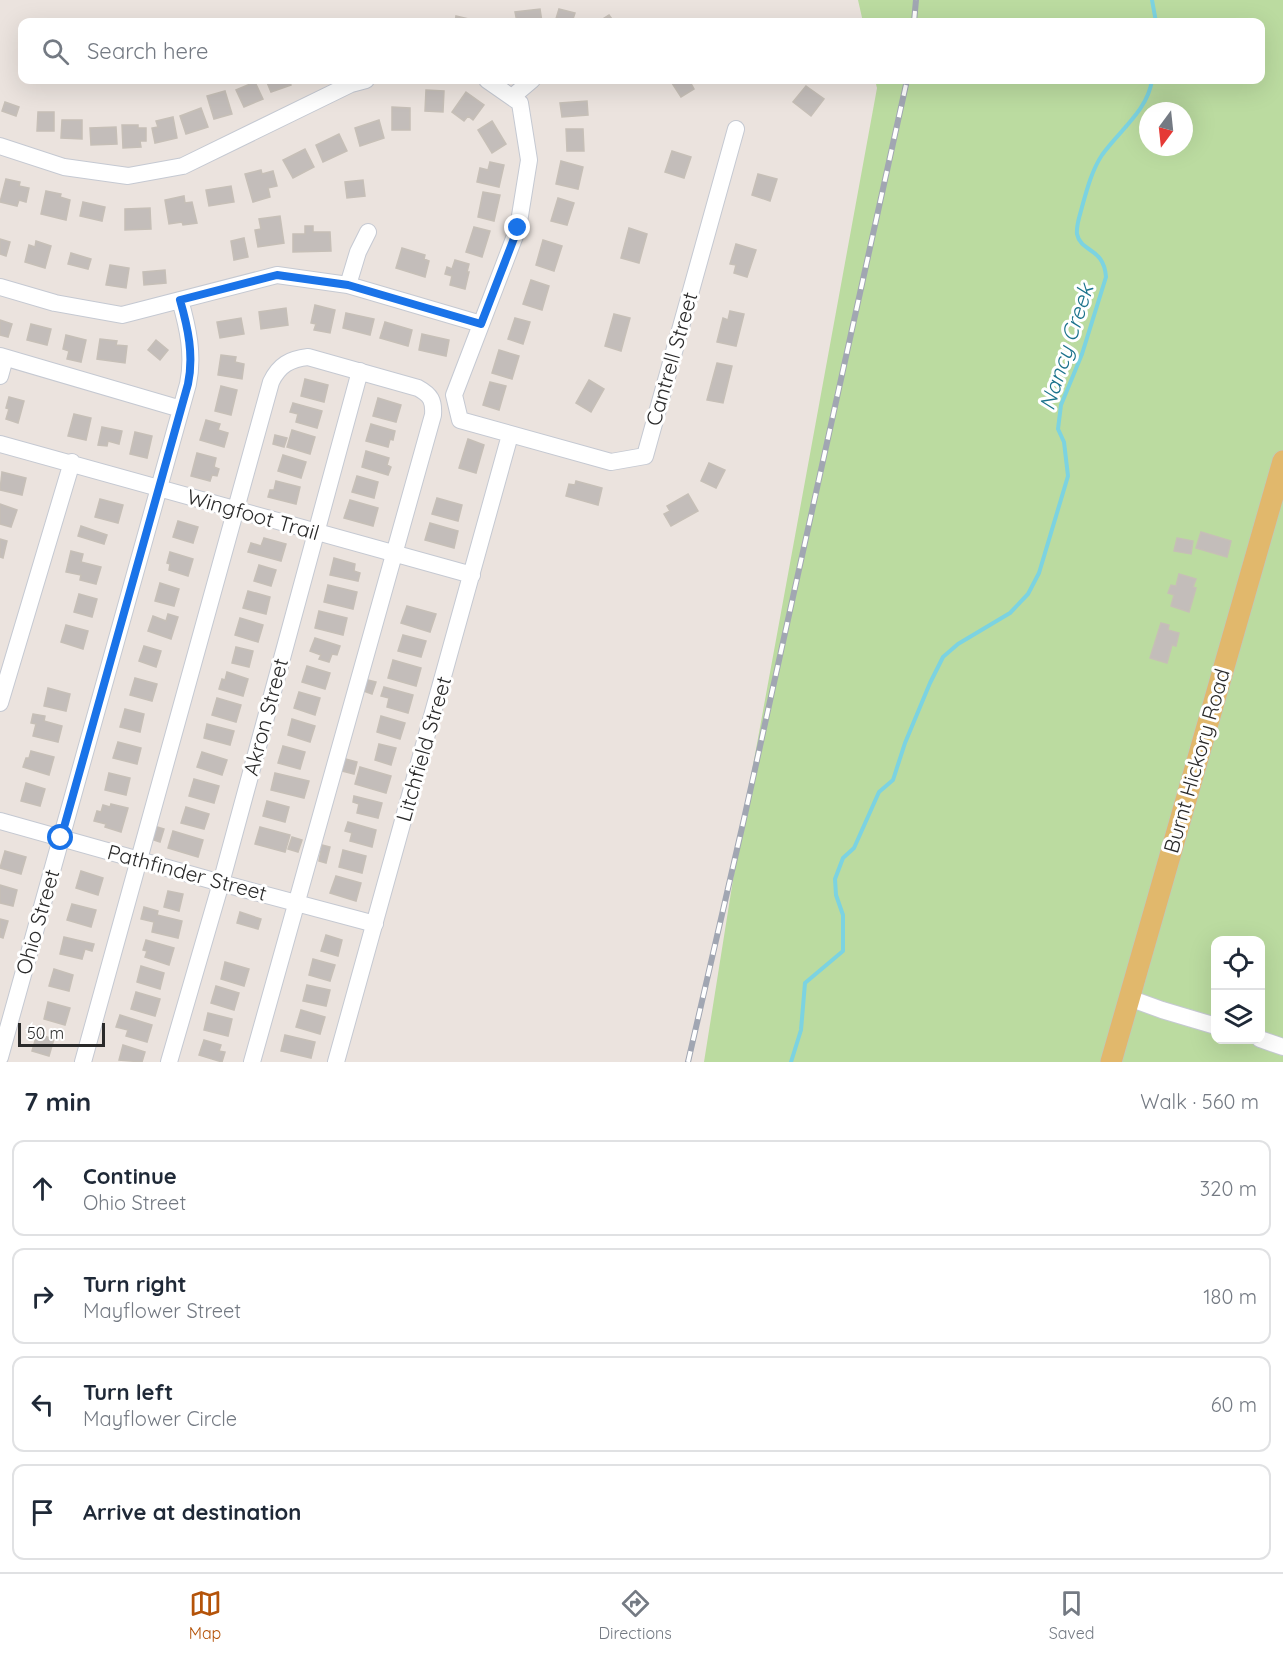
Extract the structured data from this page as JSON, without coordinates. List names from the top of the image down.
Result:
{
  "streets": {
    "main road": ["Burnt Hickory Road"],
    "street": [
      "Cantrell Street",
      "Wingfoot Trail",
      "Akron Street",
      "Litchfield Street",
      "Pathfinder Street",
      "Ohio Street"
    ]
  },
  "crossings": [
    ["Cantrell Street", "Litchfield Street"],
    ["Wingfoot Trail", "Akron Street"],
    ["Wingfoot Trail", "Litchfield Street"],
    ["Wingfoot Trail", "Ohio Street"],
    ["Akron Street", "Pathfinder Street"],
    ["Litchfield Street", "Pathfinder Street"],
    ["Pathfinder Street", "Ohio Street"]
  ],
  "water": ["Nancy Creek"],
  "scale_bar": "50 m",
  "north": "bottom",
  "page": {
    "search": "Search here",
    "scale": "50 m",
    "heading": ["7 min", "Walk · 560 m"],
    "list": [
      ["Continue", "Ohio Street", "320 m"],
      ["Turn right", "Mayflower Street", "180 m"],
      ["Turn left", "Mayflower Circle", "60 m"],
      "Arrive at destination"
    ],
    "nav": ["Map", "Directions", "Saved"]
  }
}
